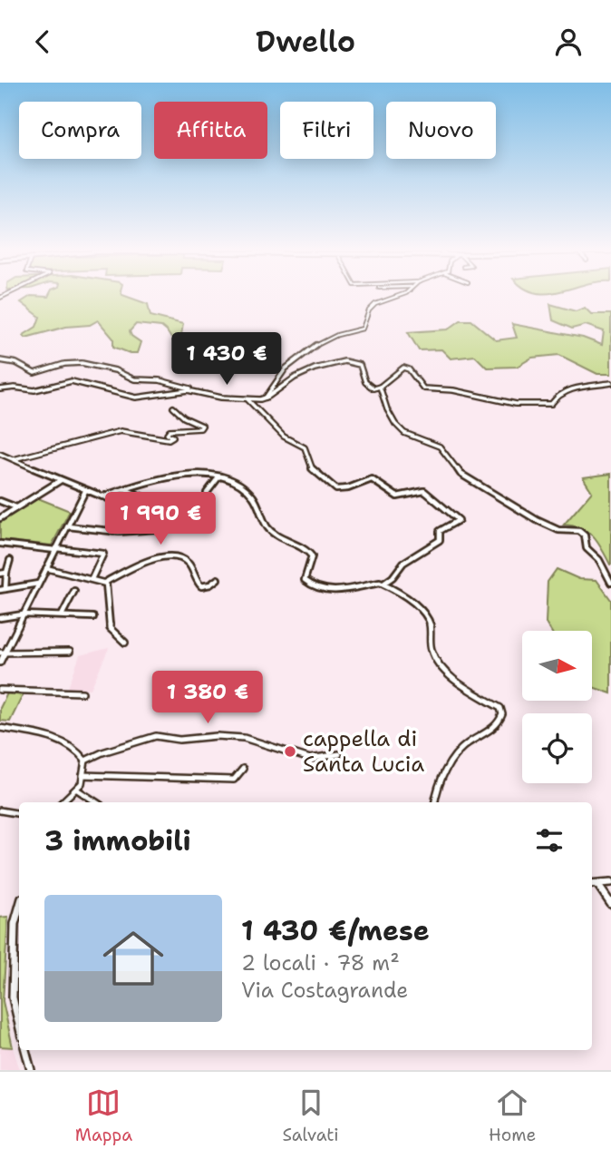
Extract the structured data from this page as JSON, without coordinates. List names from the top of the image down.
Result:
{
  "places": ["cappella di Santa Lucia"],
  "north": "right",
  "page": {
    "header": "Dwello",
    "chip": [
      "Compra",
      "Affitta",
      "Filtri",
      "Nuovo"
    ],
    "price": ["1 430 €", "1 990 €", "1 380 €"],
    "heading": "3 immobili",
    "list": [
      {
        "name": "1 430 €/mese",
        "note": "2 locali · 78 m² · Via Costagrande"
      }
    ],
    "tabs": ["Mappa", "Salvati", "Home"]
  }
}
